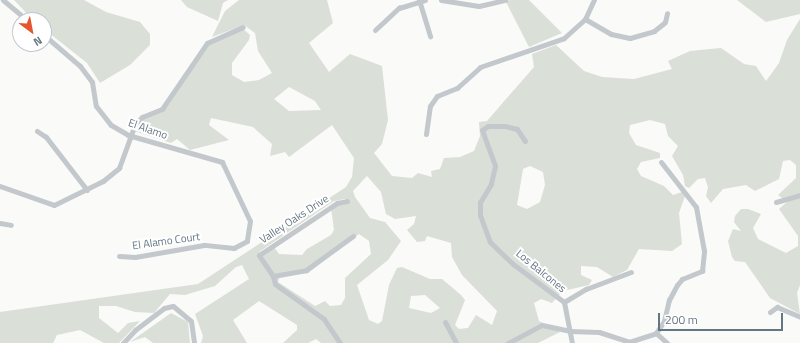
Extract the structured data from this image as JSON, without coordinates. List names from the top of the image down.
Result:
{
  "streets": {
    "street": [
      "El Alamo",
      "Valley Oaks Drive",
      "El Alamo Court",
      "Los Balcones"
    ]
  },
  "crossings": [
    ["El Alamo", "El Alamo Court"]
  ],
  "scale_bar": "200 m",
  "north": "bottom right"
}
